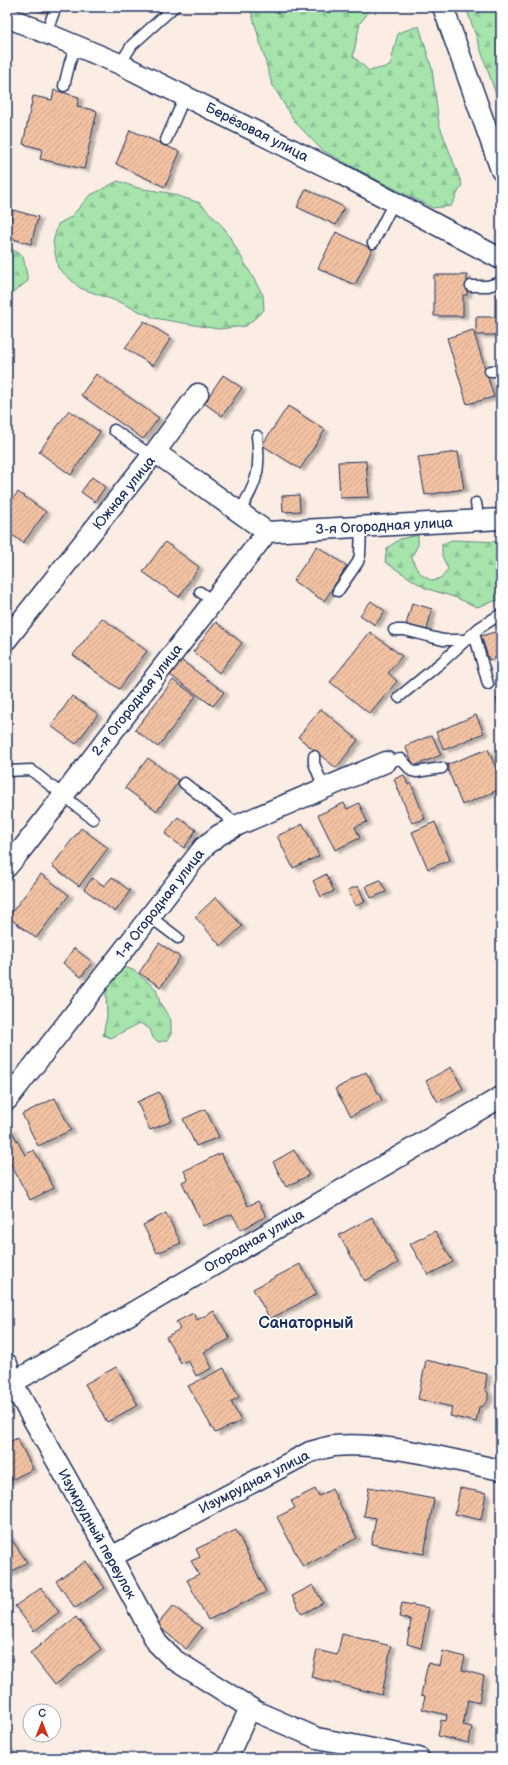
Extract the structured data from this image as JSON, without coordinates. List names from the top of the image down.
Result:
{
  "streets": {
    "street": [
      "Берёзовая улица",
      "Южная улица",
      "3-я Огородная улица",
      "2-я Огородная улица",
      "1-я Огородная улица",
      "Огородная улица",
      "Изумрудная улица",
      "Изумрудный переулок"
    ]
  },
  "crossings": [
    ["Южная улица", "3-я Огородная улица"],
    ["Южная улица", "2-я Огородная улица"],
    ["3-я Огородная улица", "2-я Огородная улица"],
    ["Огородная улица", "Изумрудный переулок"],
    ["Изумрудная улица", "Изумрудный переулок"]
  ],
  "districts": ["Санаторный"],
  "north": "top"
}
